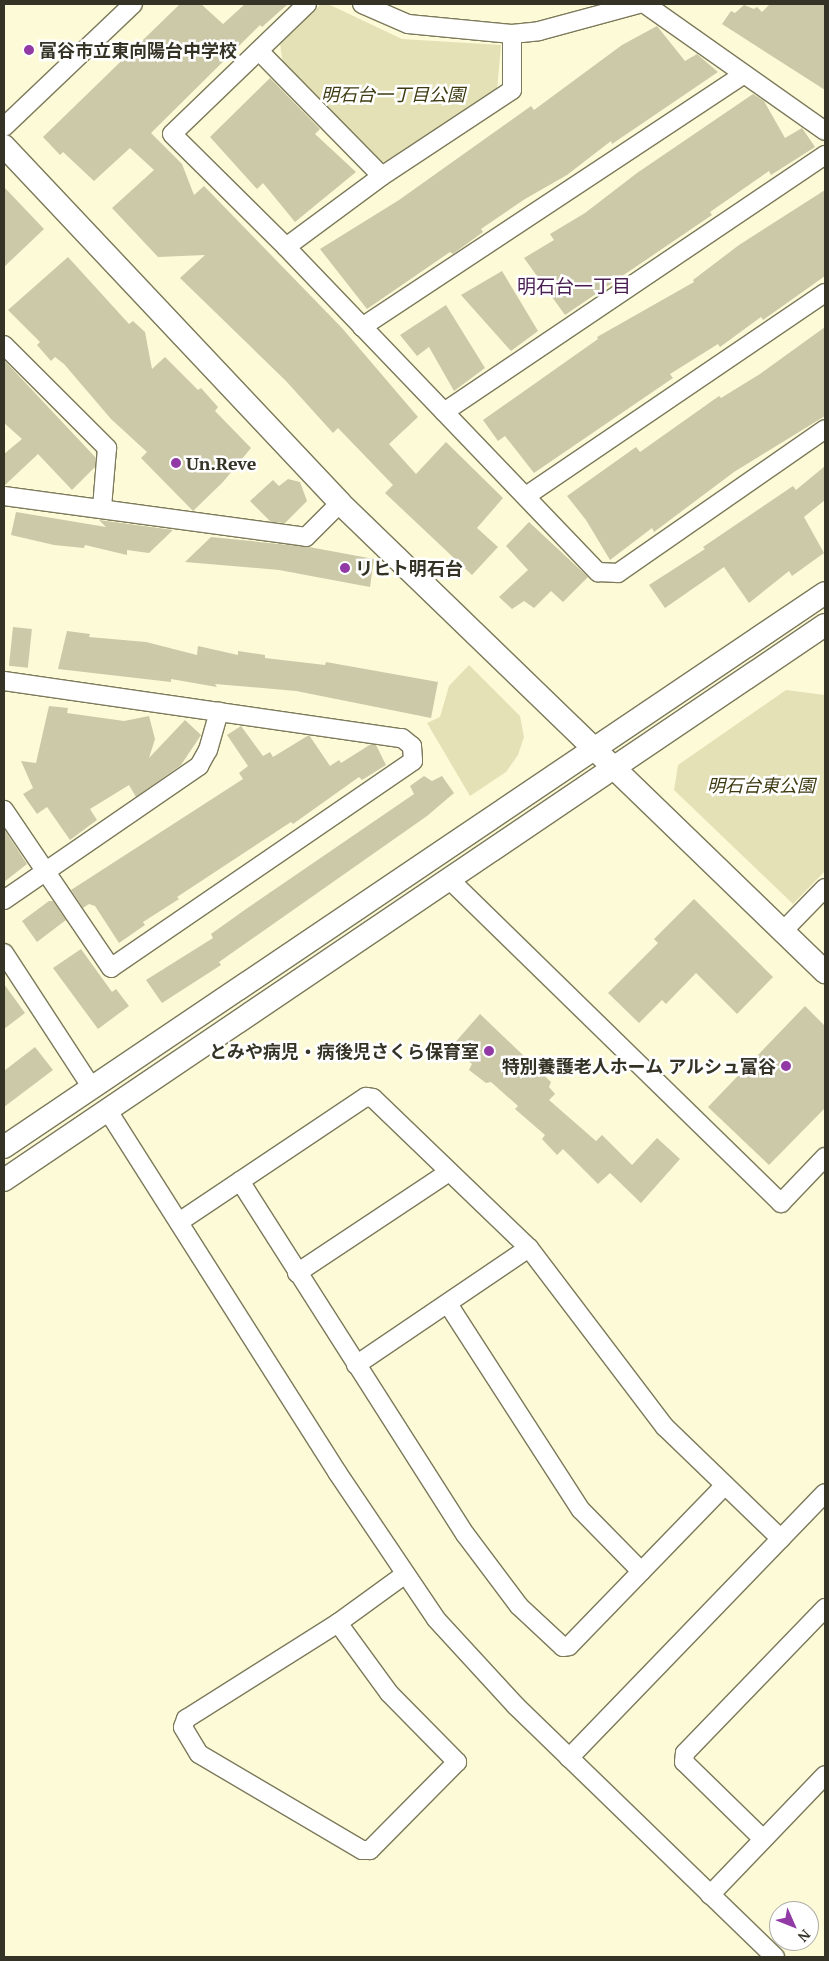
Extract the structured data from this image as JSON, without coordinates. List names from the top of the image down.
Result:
{
  "districts": ["明石台一丁目"],
  "parks": ["明石台一丁目公園", "明石台東公園"],
  "places": [
    "富谷市立東向陽台中学校",
    "Un.Reve",
    "リヒト明石台",
    "とみや病児・病後児さくら保育室",
    "特別養護老人ホーム アルシュ富谷"
  ],
  "north": "bottom right"
}
